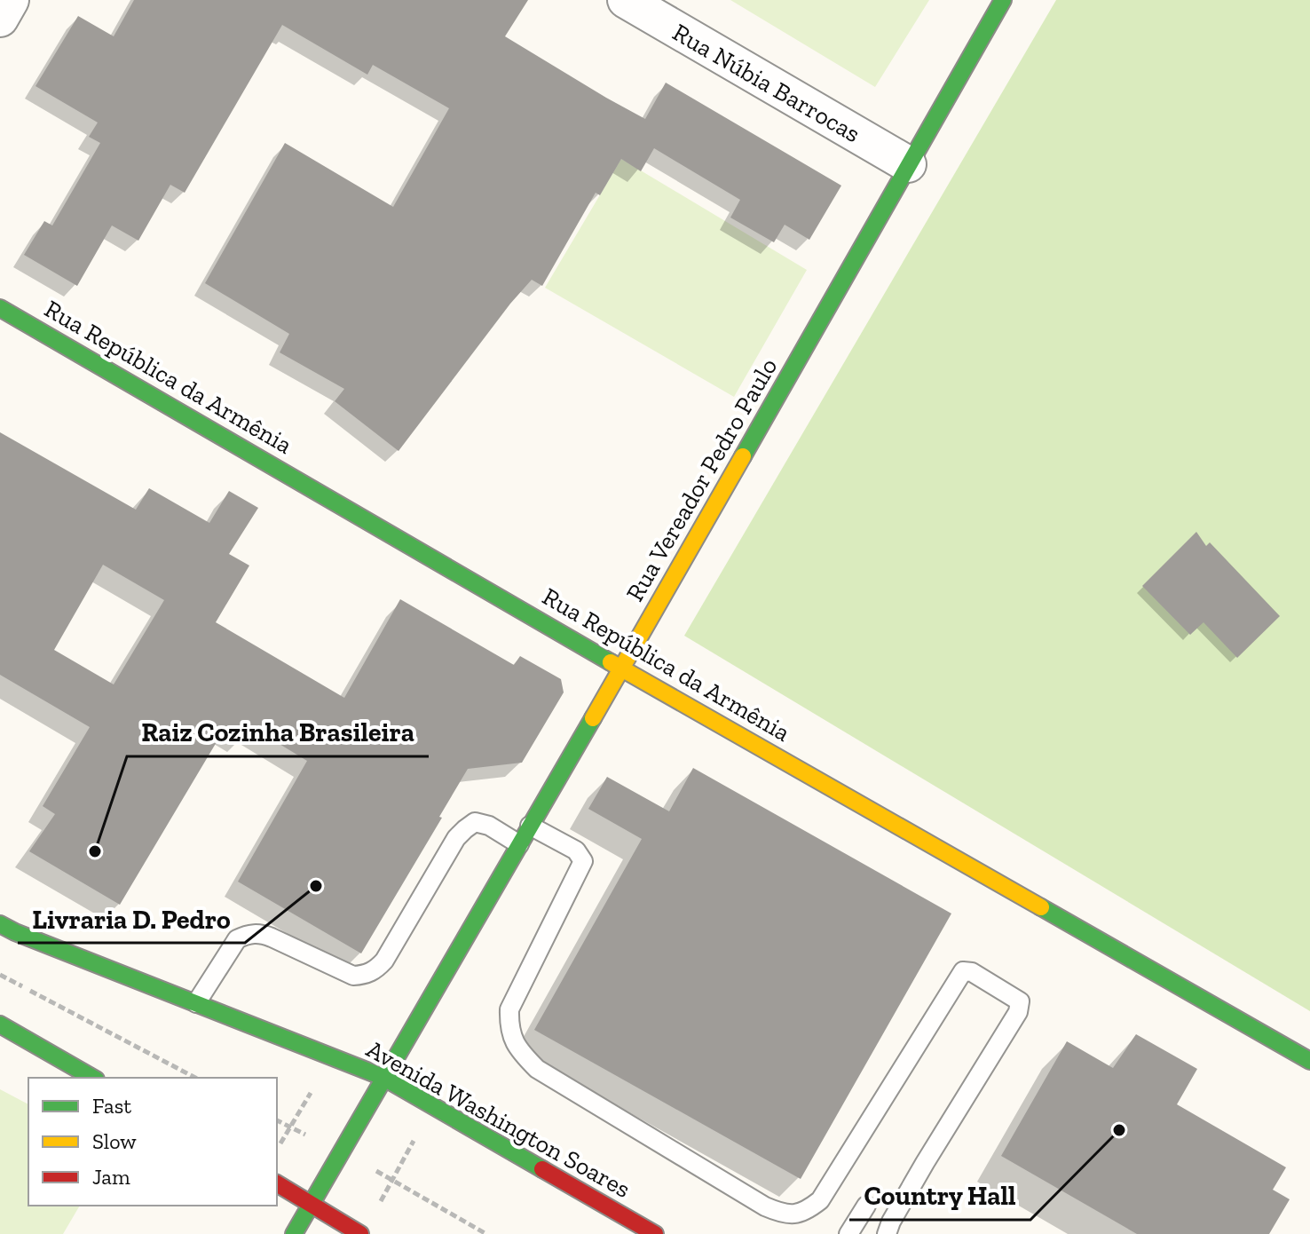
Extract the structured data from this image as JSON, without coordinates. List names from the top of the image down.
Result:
{
  "streets": {
    "main road": ["Rua República da Armênia", "Rua Vereador Pedro Paulo", "Avenida Washington Soares"],
    "street": ["Rua Núbia Barrocas"]
  },
  "crossings": [
    ["Rua Núbia Barrocas", "Rua Vereador Pedro Paulo"],
    ["Rua República da Armênia", "Rua Vereador Pedro Paulo"],
    ["Rua Vereador Pedro Paulo", "Avenida Washington Soares"]
  ],
  "places": ["Raiz Cozinha Brasileira", "Livraria D. Pedro", "Country Hall"],
  "legend": ["Fast", "Slow", "Jam"]
}
